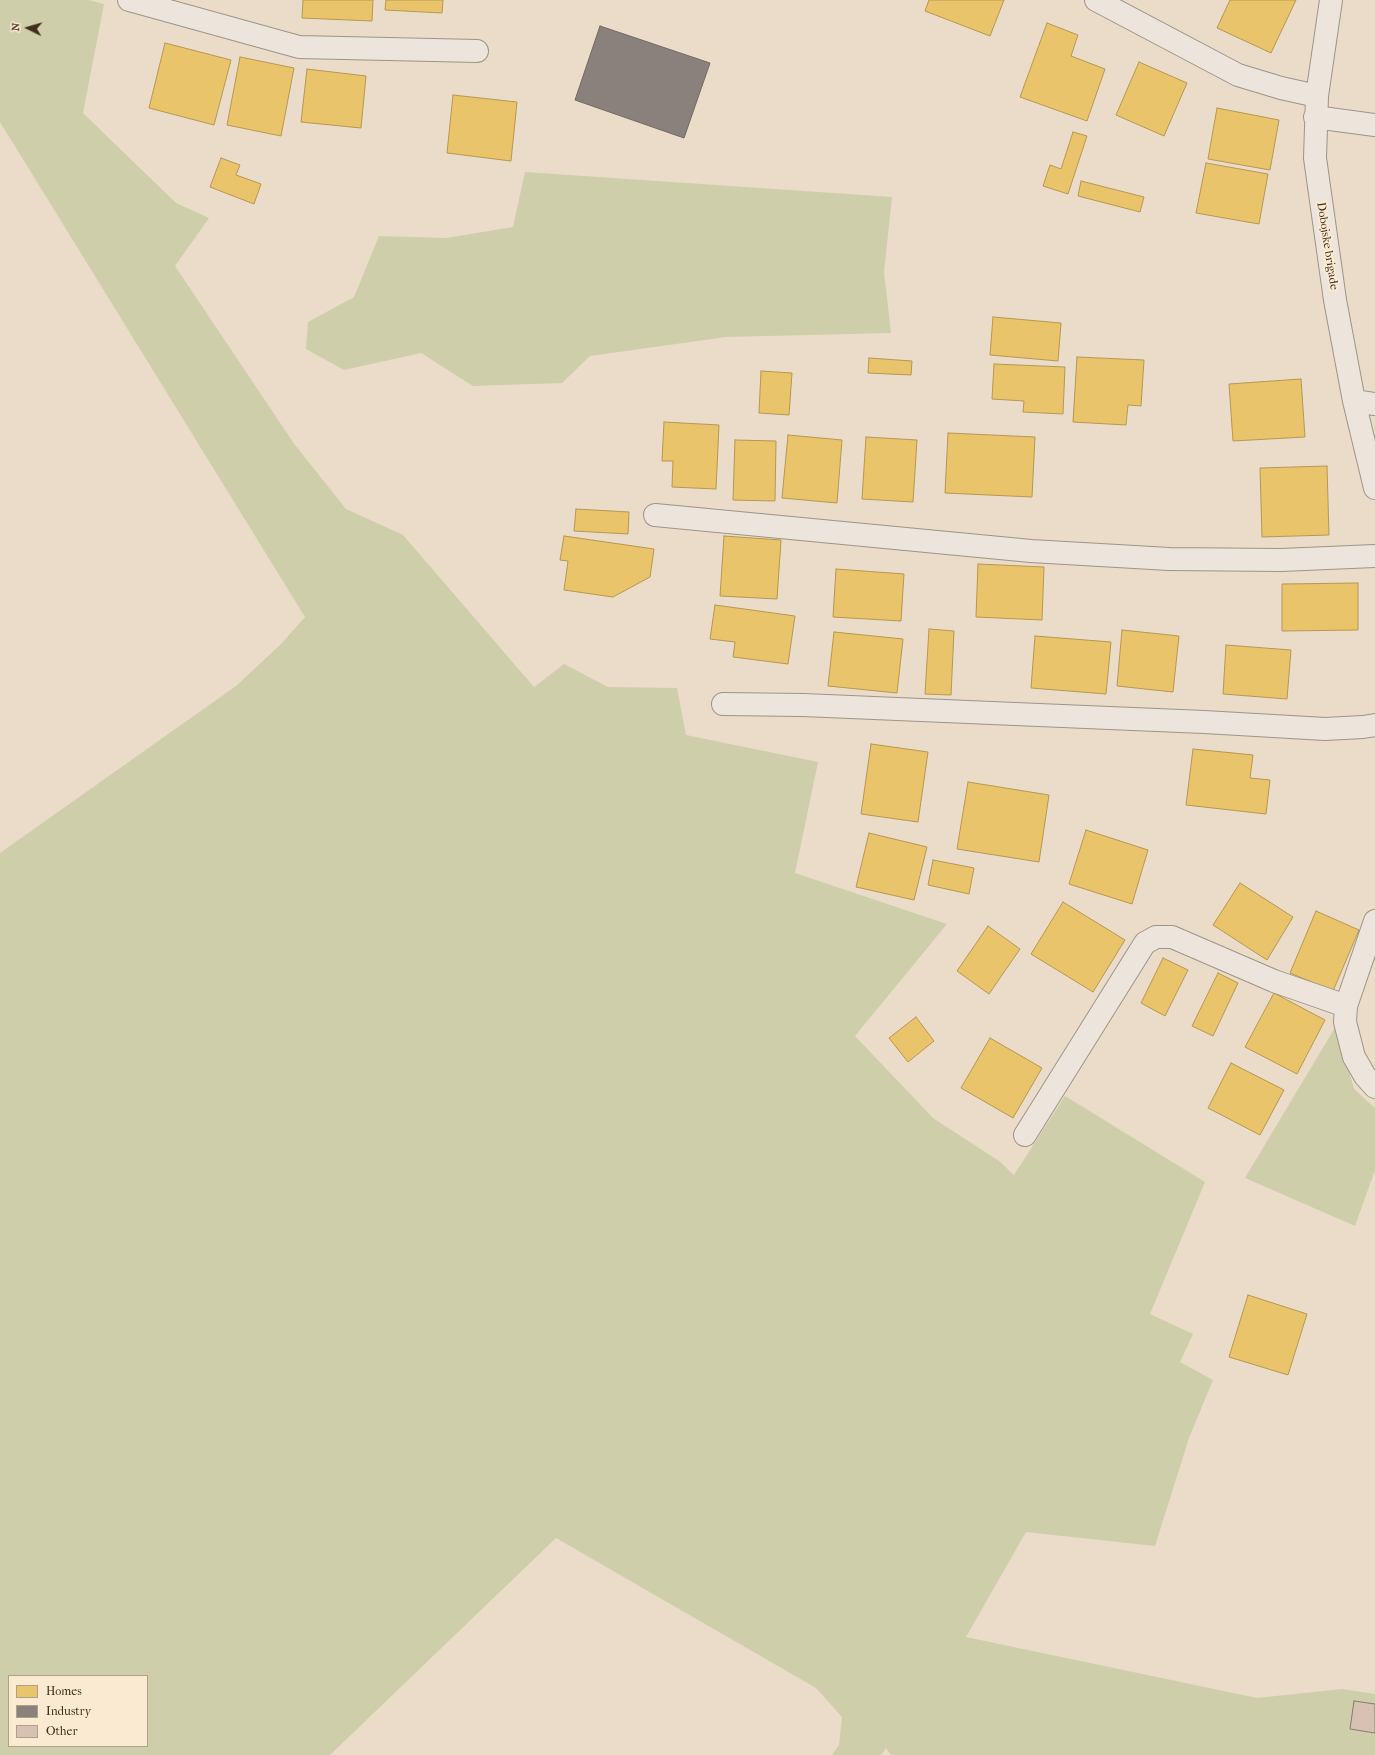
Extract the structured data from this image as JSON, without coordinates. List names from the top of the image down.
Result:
{
  "streets": {
    "street": ["Dobojske brigade"]
  },
  "legend": ["Homes", "Industry", "Other"],
  "north": "left"
}
